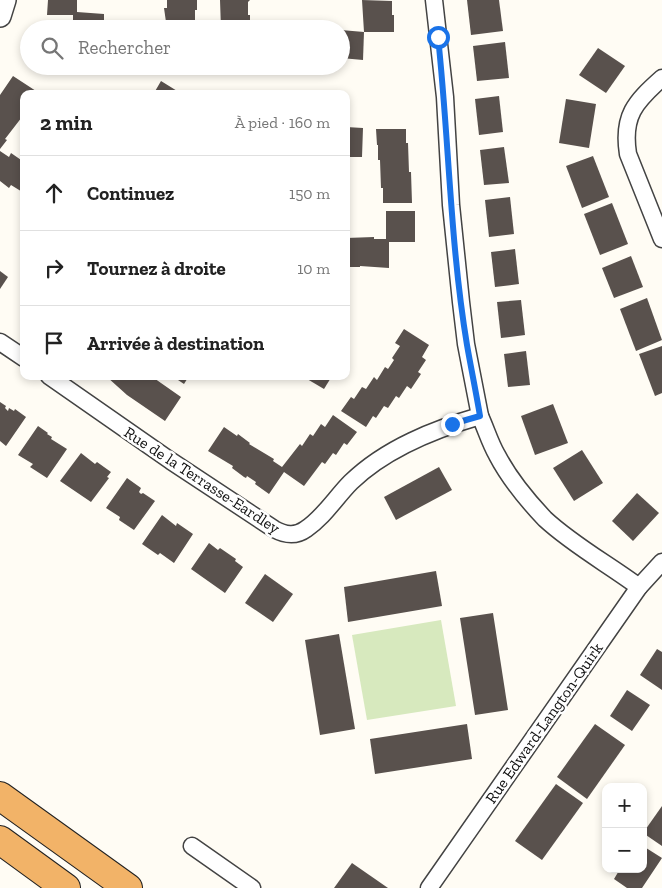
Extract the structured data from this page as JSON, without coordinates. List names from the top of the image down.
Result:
{
  "streets": {
    "street": ["Rue de la Terrasse-Eardley", "Rue Edward-Langton-Quirk"]
  },
  "page": {
    "search": "Rechercher",
    "heading": ["2 min", "À pied · 160 m"],
    "list": [
      ["Continuez", "150 m"],
      ["Tournez à droite", "10 m"],
      "Arrivée à destination"
    ],
    "map_buttons": ["+", "−"]
  }
}
